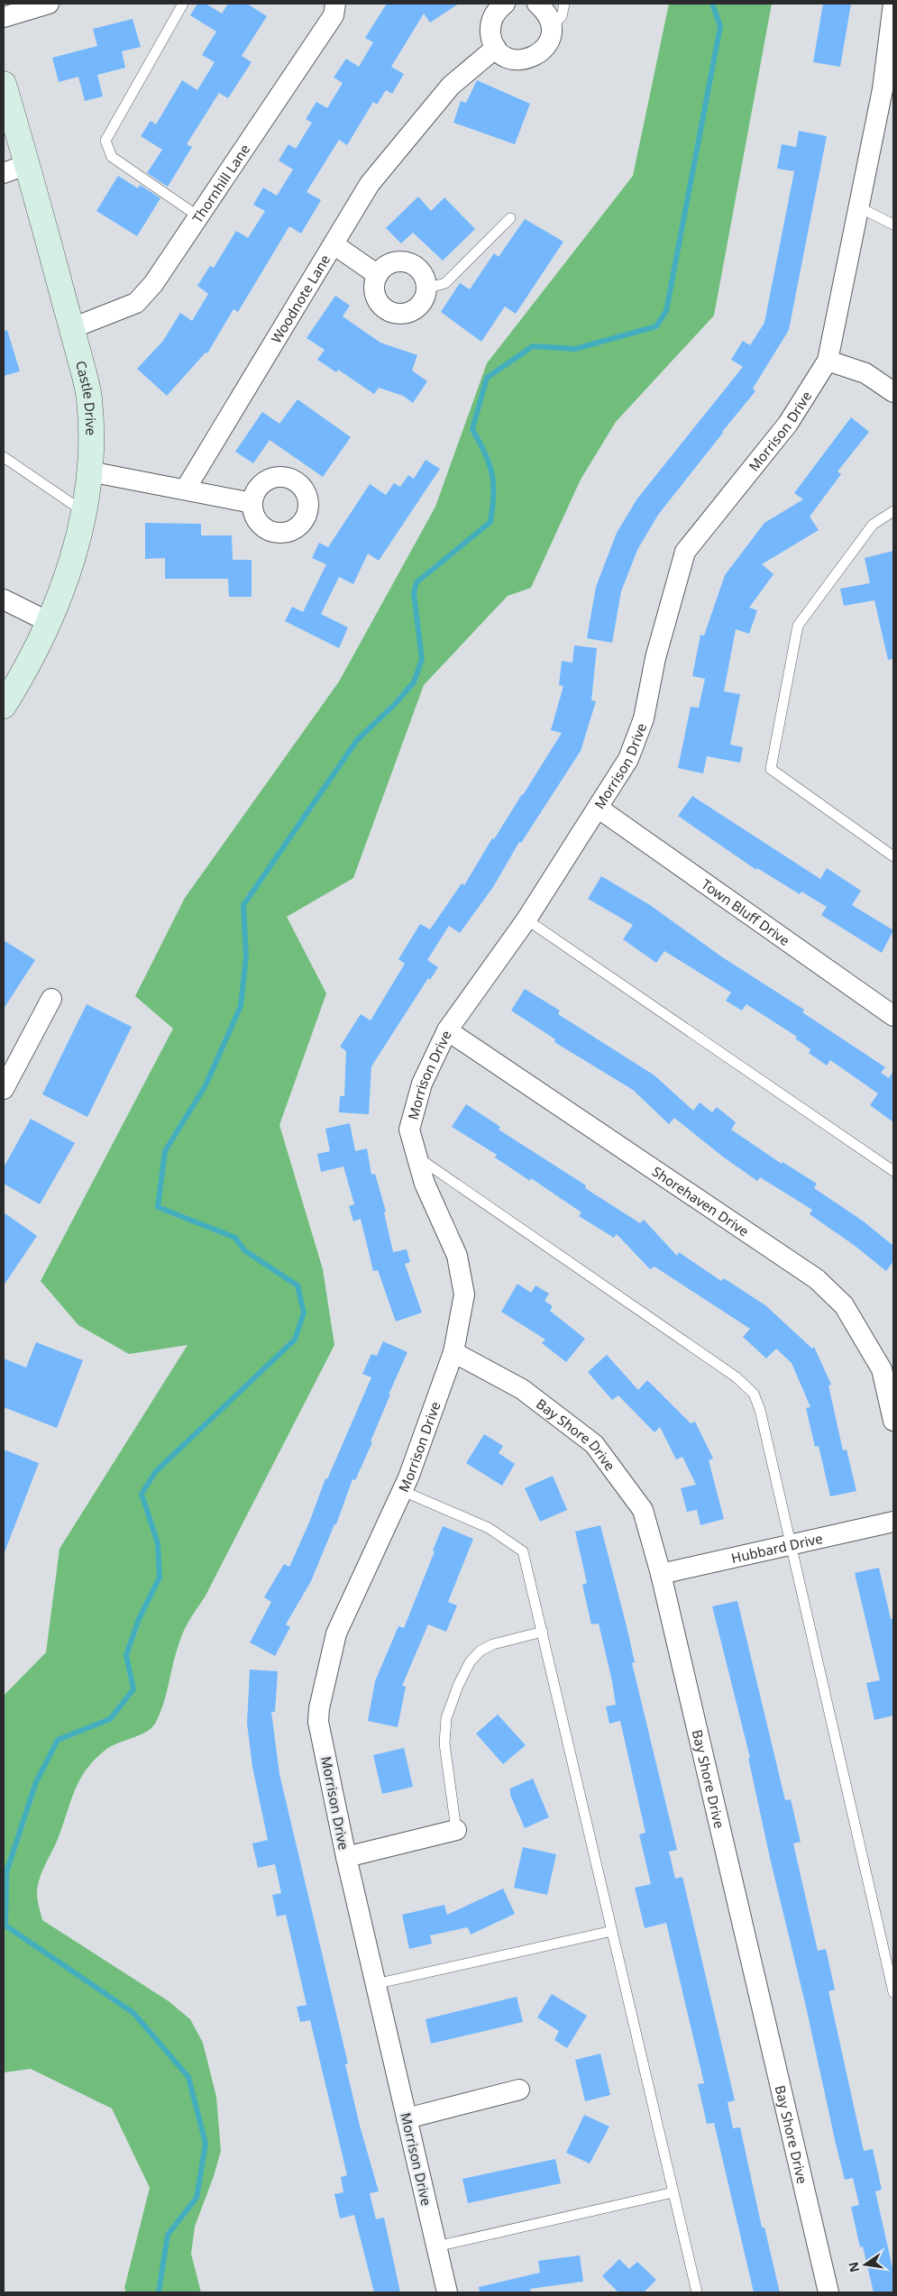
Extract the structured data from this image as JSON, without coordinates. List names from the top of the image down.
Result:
{
  "streets": {
    "main road": ["Castle Drive"],
    "street": [
      "Thornhill Lane",
      "Woodnote Lane",
      "Morrison Drive",
      "Town Bluff Drive",
      "Shorehaven Drive",
      "Bay Shore Drive",
      "Hubbard Drive"
    ]
  },
  "crossings": [
    ["Thornhill Lane", "Castle Drive"],
    ["Morrison Drive", "Town Bluff Drive"],
    ["Morrison Drive", "Shorehaven Drive"],
    ["Morrison Drive", "Bay Shore Drive"],
    ["Bay Shore Drive", "Hubbard Drive"]
  ],
  "north": "left"
}
